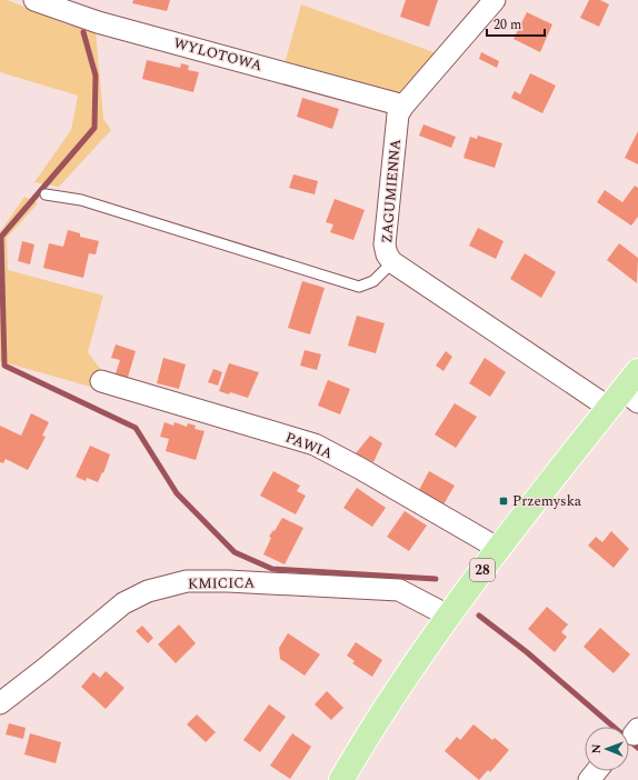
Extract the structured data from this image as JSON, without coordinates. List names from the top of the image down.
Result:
{
  "streets": {
    "main road": ["28"],
    "street": [
      "WYLOTOWA",
      "ZAGUMIENNA",
      "PAWIA",
      "KMICICA"
    ]
  },
  "crossings": [
    ["WYLOTOWA", "ZAGUMIENNA"],
    ["ZAGUMIENNA", "28"],
    ["PAWIA", "28"],
    ["28", "KMICICA"]
  ],
  "places": {
    "transit": ["Przemyska"]
  },
  "scale_bar": "20 m",
  "north": "left"
}
